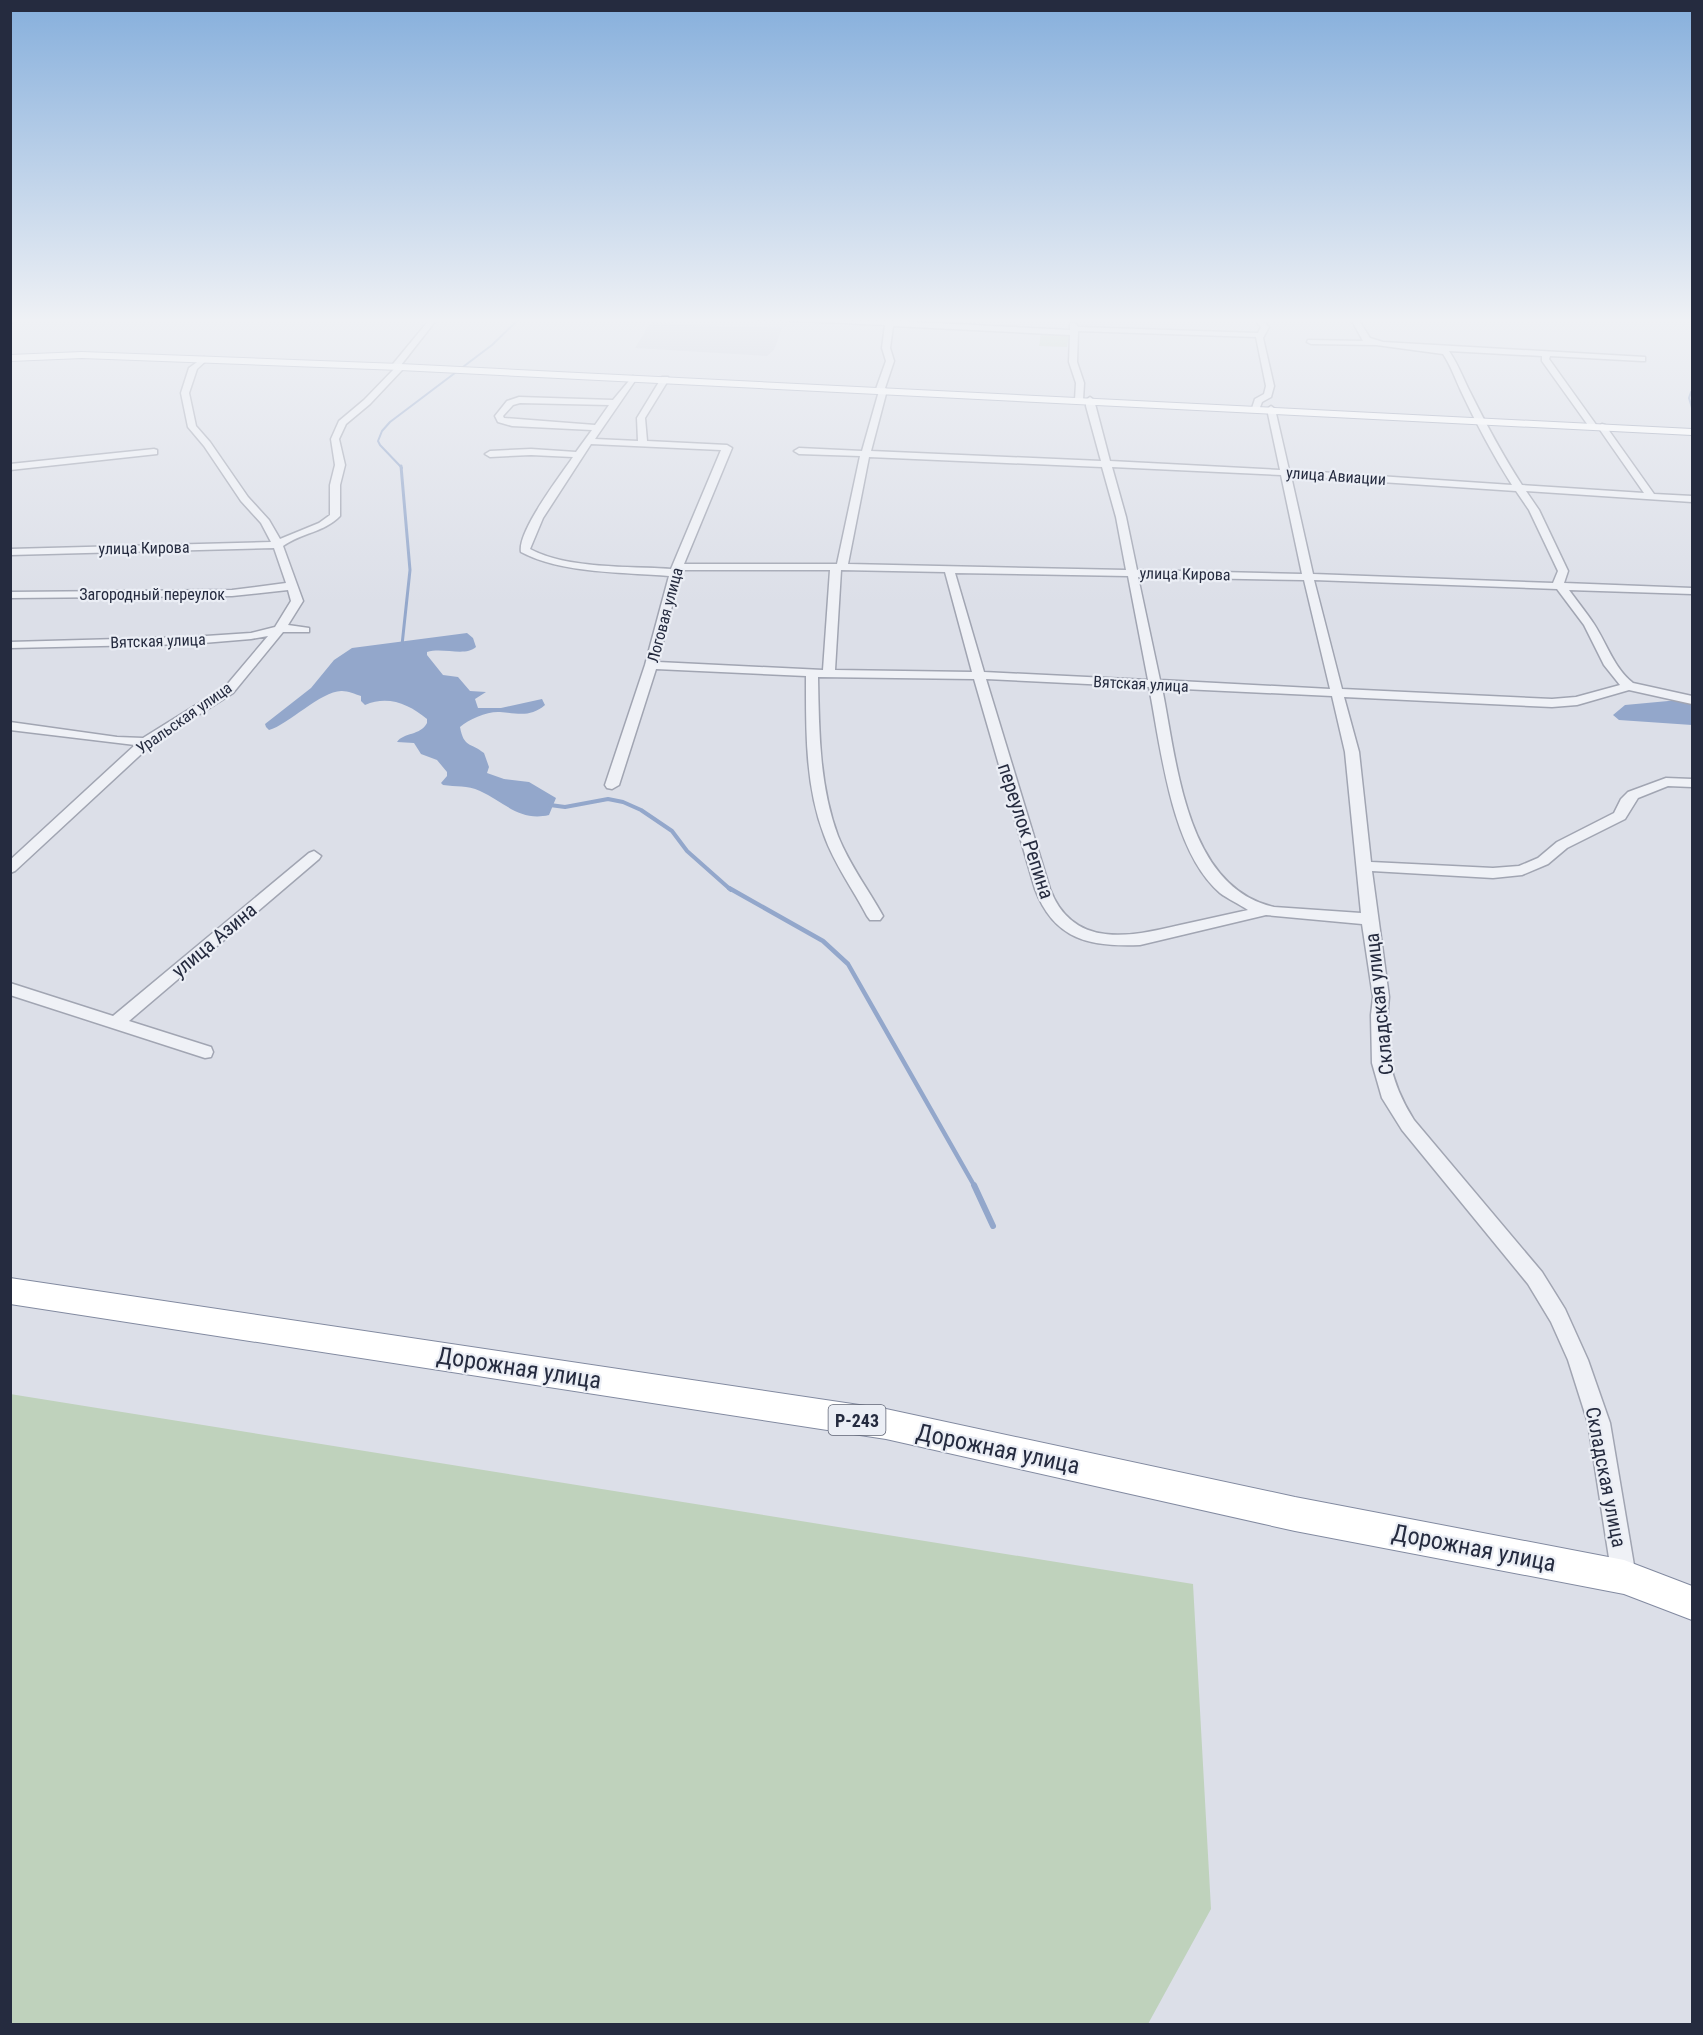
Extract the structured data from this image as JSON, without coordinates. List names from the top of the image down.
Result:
{
  "streets": {
    "highway": ["Дорожная улица", "Р-243"],
    "street": [
      "улица Авиации",
      "улица Кирова",
      "Загородный переулок",
      "Логовая улица",
      "Вятская улица",
      "Уральская улица",
      "переулок Репина",
      "улица Азина",
      "Складская улица"
    ]
  },
  "crossings": [
    ["улица Авиации", "Складская улица"],
    ["улица Кирова", "Логовая улица"],
    ["улица Кирова", "Уральская улица"],
    ["улица Кирова", "переулок Репина"],
    ["улица Кирова", "Складская улица"],
    ["Загородный переулок", "Уральская улица"],
    ["Логовая улица", "Вятская улица"],
    ["Вятская улица", "Уральская улица"],
    ["Вятская улица", "переулок Репина"],
    ["Вятская улица", "Складская улица"],
    ["Складская улица", "Дорожная улица"]
  ]
}
